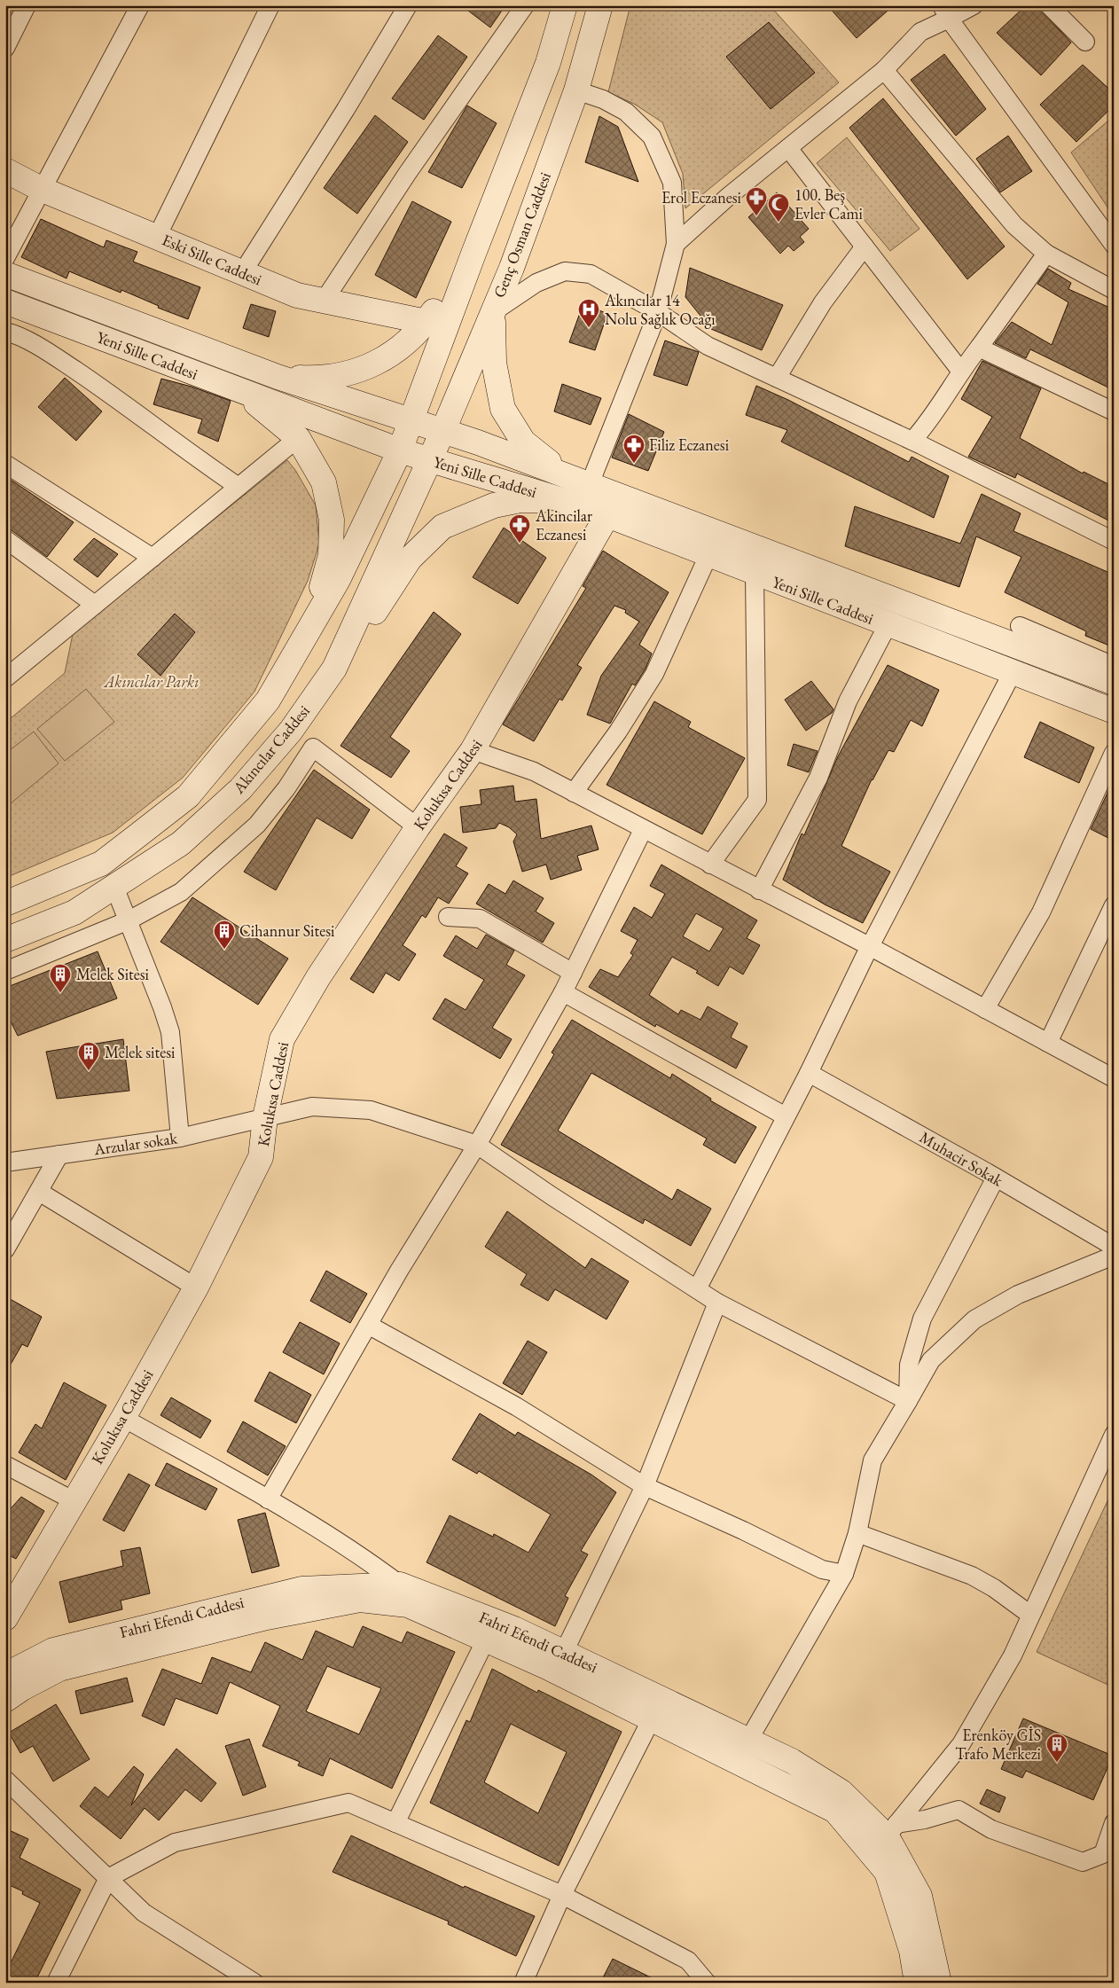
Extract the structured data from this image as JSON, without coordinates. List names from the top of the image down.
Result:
{
  "streets": {
    "main road": [
      "Genç Osman Caddesi",
      "Eski Sille Caddesi",
      "Yeni Sille Caddesi",
      "Akıncılar Caddesi",
      "Kolukısa Caddesi",
      "Fahri Efendi Caddesi"
    ],
    "street": ["Arzular sokak", "Muhacir Sokak"]
  },
  "crossings": [
    ["Genç Osman Caddesi", "Yeni Sille Caddesi"],
    ["Genç Osman Caddesi", "Akıncılar Caddesi"],
    ["Yeni Sille Caddesi", "Akıncılar Caddesi"],
    ["Yeni Sille Caddesi", "Kolukısa Caddesi"],
    ["Kolukısa Caddesi", "Arzular sokak"]
  ],
  "parks": ["Akıncılar Parkı"],
  "places": {
    "pharmacy": ["Erol Eczanesi", "Filiz Eczanesi", "Akincilar Eczanesi"],
    "mosque": ["100. Beş Evler Cami"],
    "hospital": ["Akıncılar 14 Nolu Sağlık Ocağı"],
    "building": [
      "Cihannur Sitesi",
      "Melek Sitesi",
      "Melek sitesi",
      "Erenköy GİS Trafo Merkezi"
    ]
  }
}
